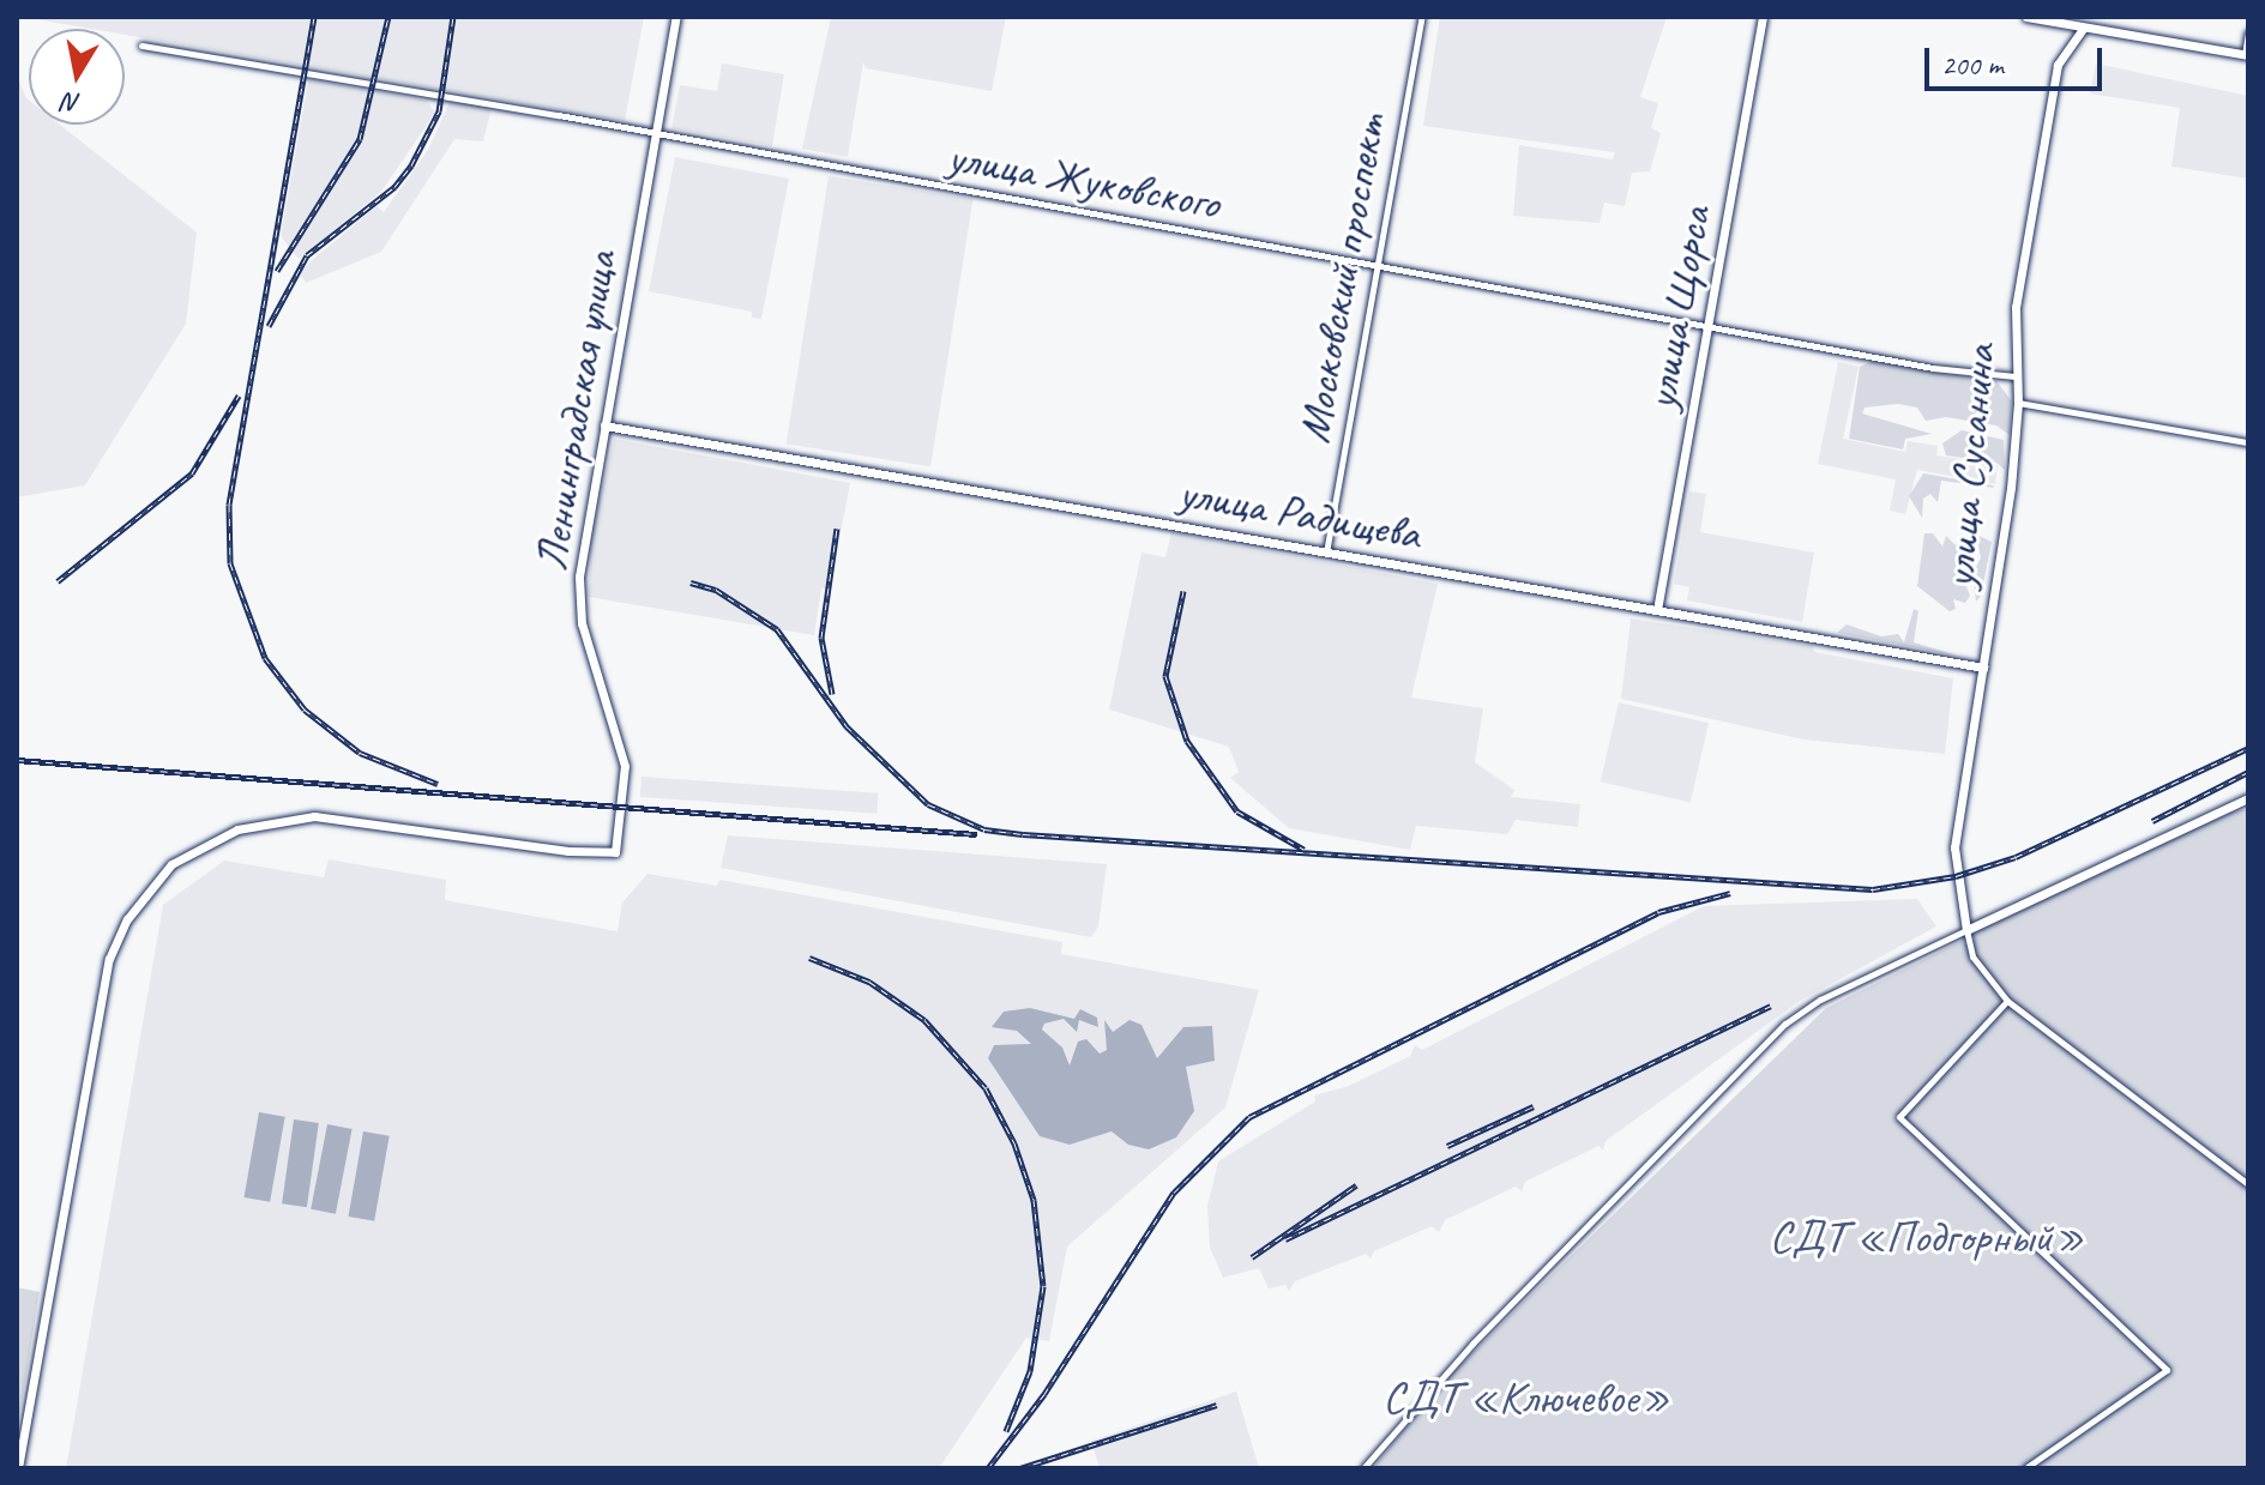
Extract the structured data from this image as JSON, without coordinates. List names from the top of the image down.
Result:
{
  "streets": {
    "street": [
      "улица Жуковского",
      "Московский проспект",
      "улица Щорса",
      "Ленинградская улица",
      "улица Сусанина",
      "улица Радищева"
    ]
  },
  "crossings": [
    ["улица Жуковского", "Московский проспект"],
    ["улица Жуковского", "улица Щорса"],
    ["улица Жуковского", "Ленинградская улица"],
    ["улица Жуковского", "улица Сусанина"],
    ["Московский проспект", "улица Радищева"],
    ["улица Щорса", "улица Радищева"],
    ["Ленинградская улица", "улица Радищева"],
    ["улица Сусанина", "улица Радищева"]
  ],
  "parks": ["СДТ «Подгорный»", "СДТ «Ключевое»"],
  "scale_bar": "200 m",
  "north": "bottom"
}
